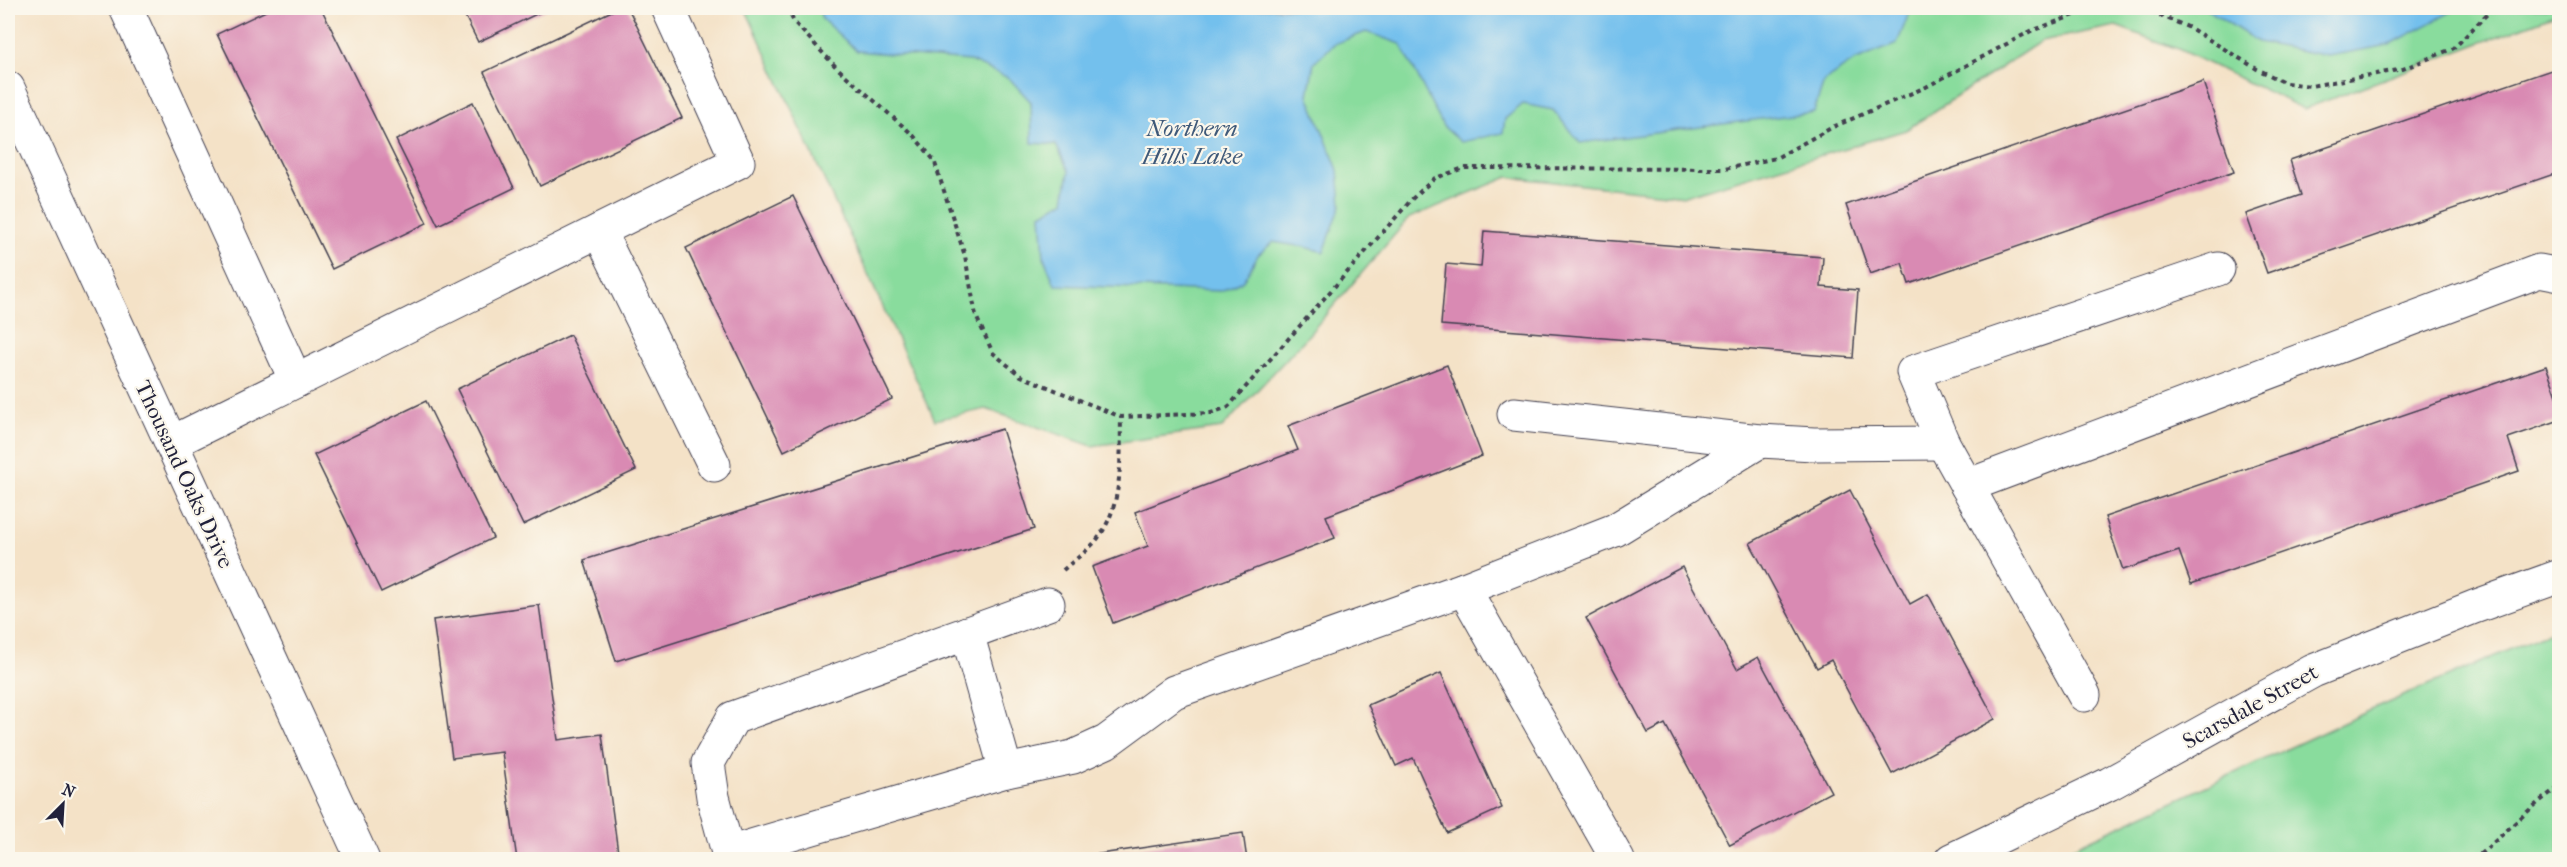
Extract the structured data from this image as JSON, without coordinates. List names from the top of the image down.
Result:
{
  "streets": {
    "main road": ["Thousand Oaks Drive", "Scarsdale Street"]
  },
  "water": ["Northern Hills Lake"],
  "north": "top right"
}
